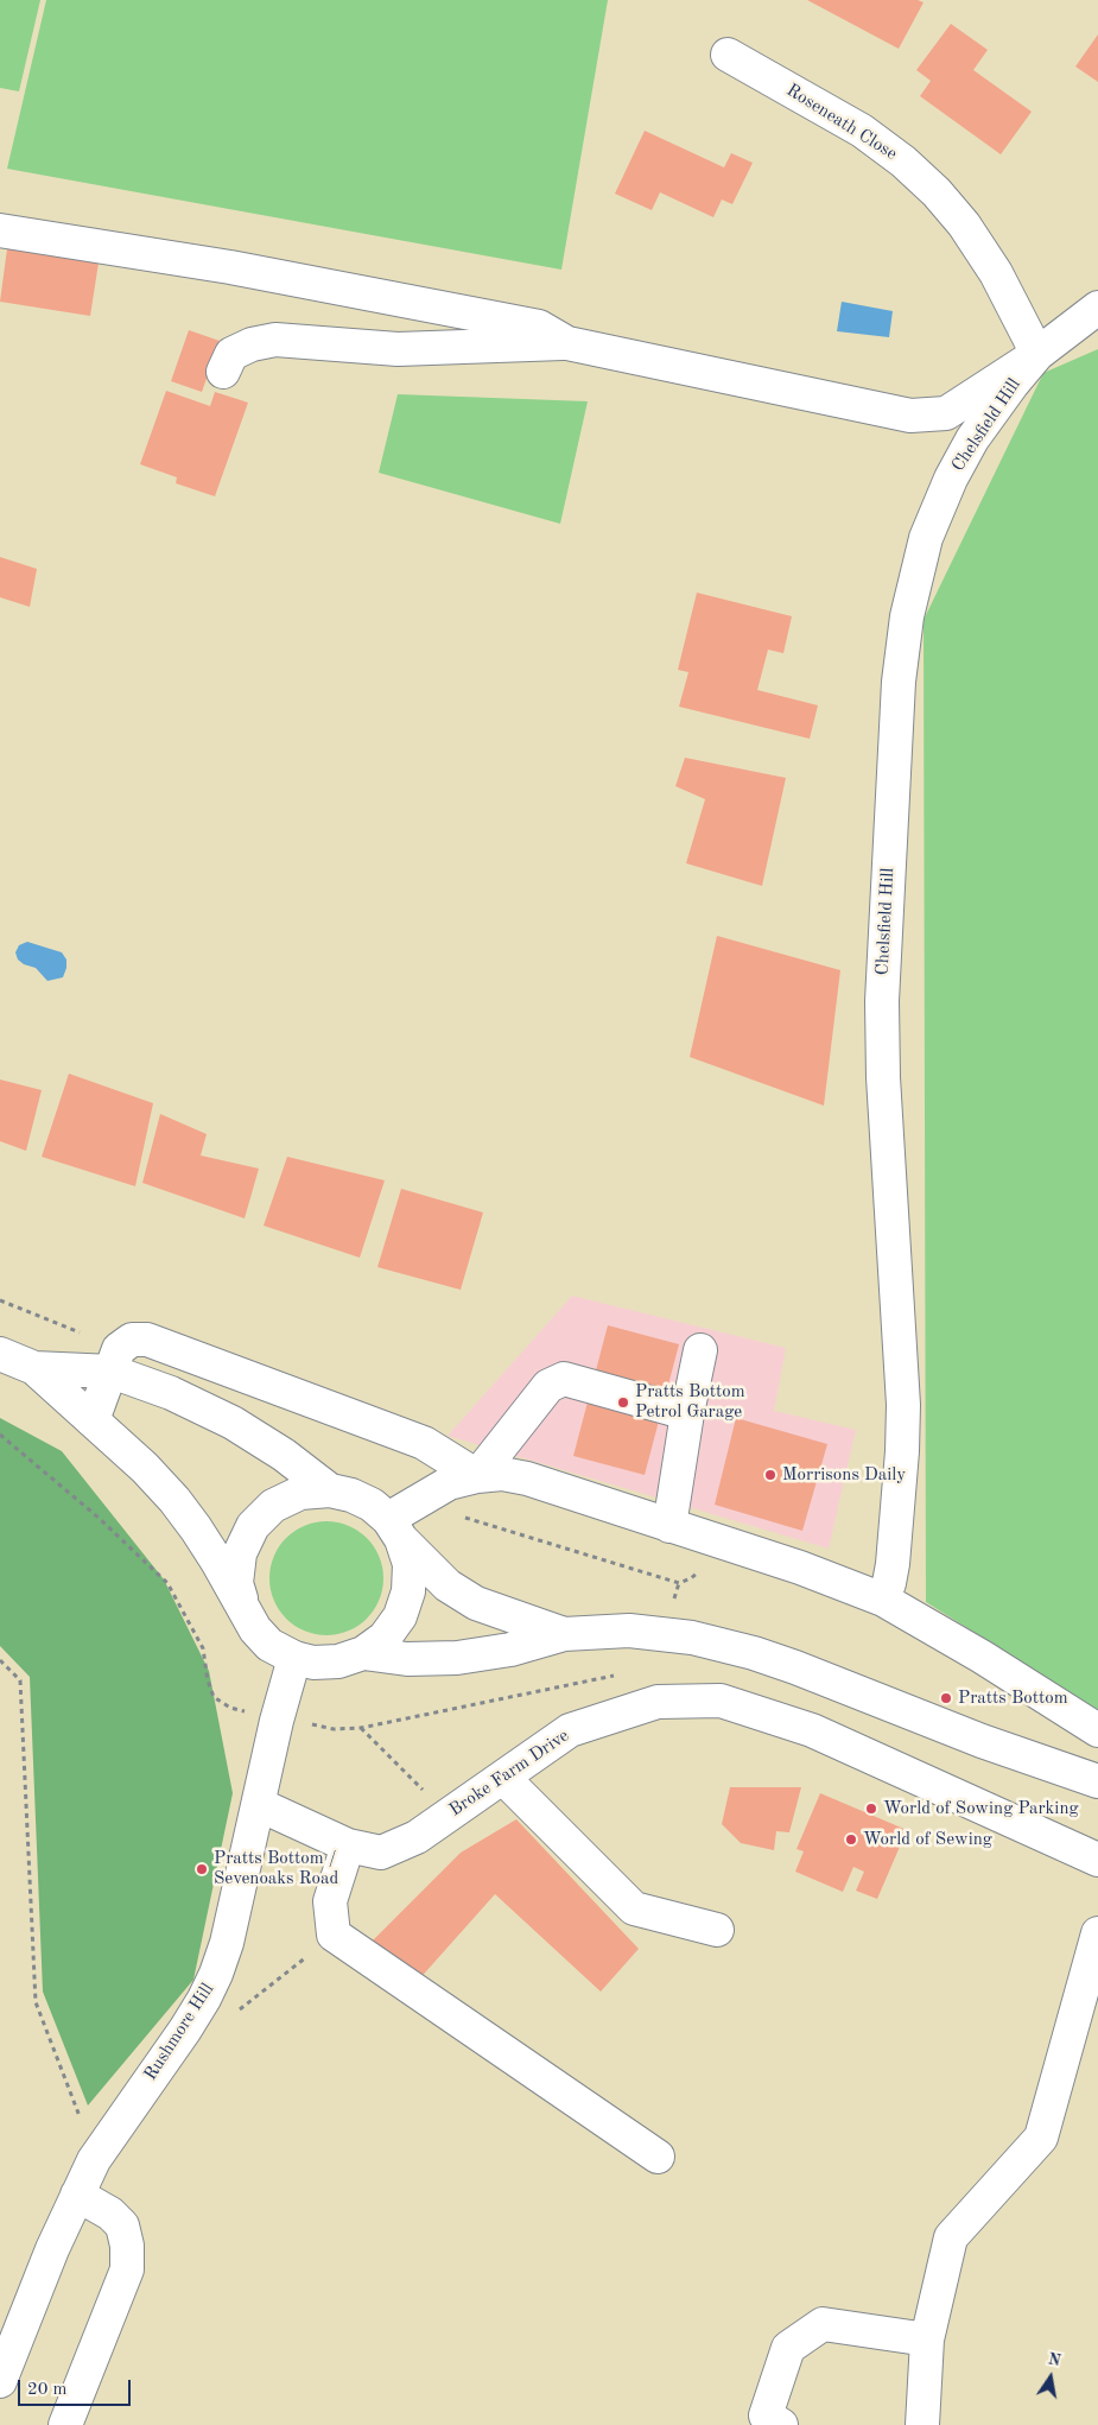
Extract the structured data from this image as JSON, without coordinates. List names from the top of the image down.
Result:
{
  "streets": {
    "main road": [
      "Roseneath Close",
      "Chelsfield Hill",
      "Broke Farm Drive",
      "Rushmore Hill"
    ]
  },
  "crossings": [
    ["Roseneath Close", "Chelsfield Hill"],
    ["Broke Farm Drive", "Rushmore Hill"]
  ],
  "places": [
    "Pratts Bottom Petrol Garage",
    "Morrisons Daily",
    "Pratts Bottom",
    "World of Sowing Parking",
    "World of Sewing",
    "Pratts Bottom / Sevenoaks Road"
  ],
  "scale_bar": "20 m",
  "north": "top"
}
